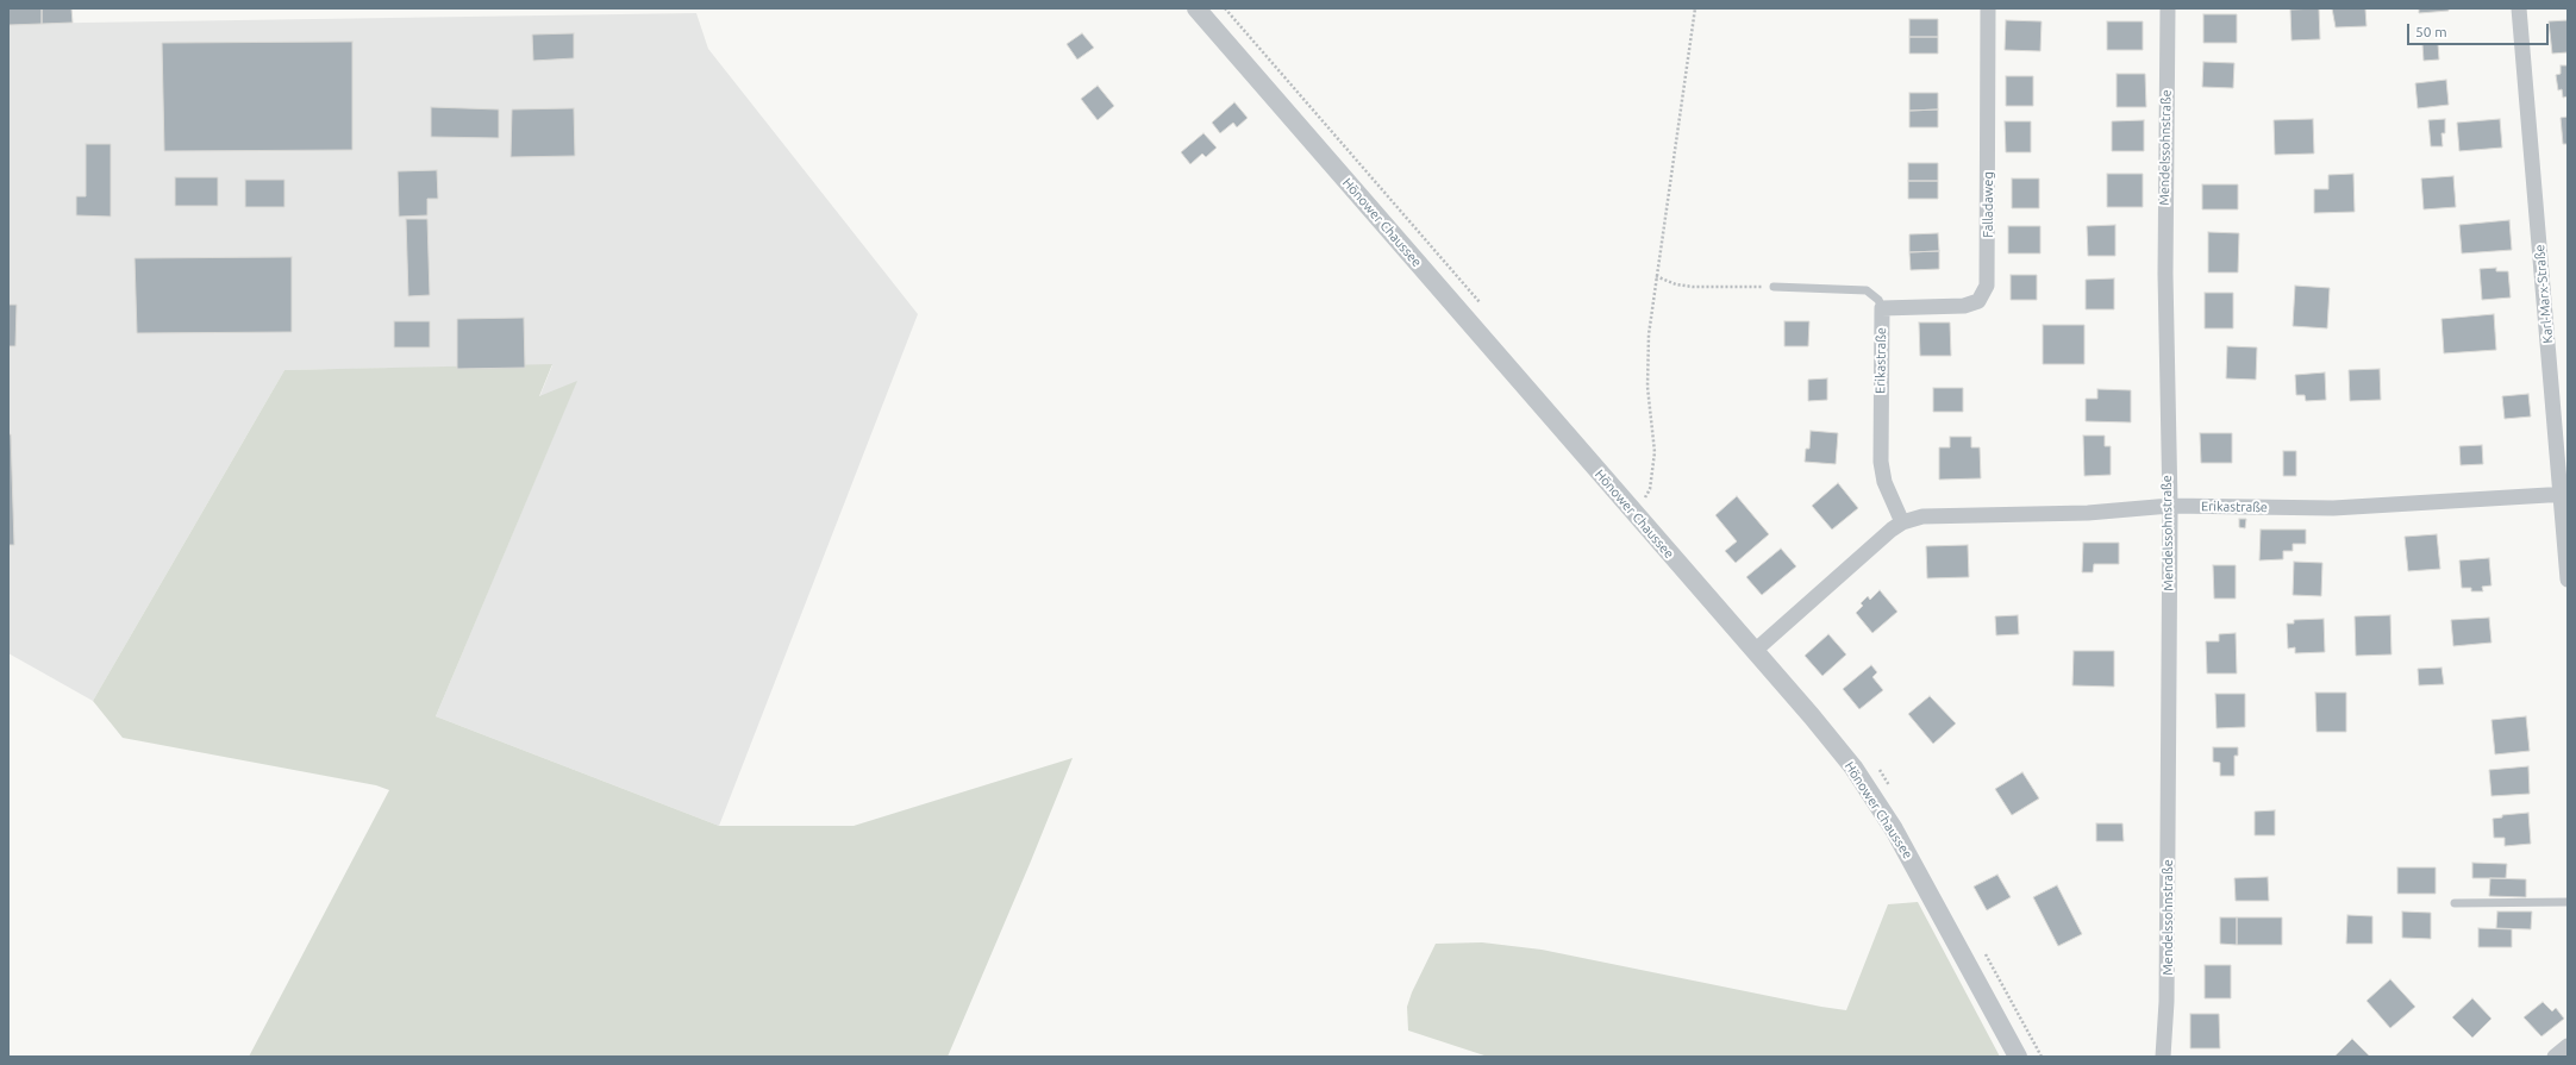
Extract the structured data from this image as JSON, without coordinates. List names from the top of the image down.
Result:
{
  "streets": {
    "street": [
      "Mendelssohnstraße",
      "Falladaweg",
      "Hönower Chaussee",
      "Karl-Marx-Straße",
      "Erikastraße"
    ]
  },
  "crossings": [
    ["Mendelssohnstraße", "Erikastraße"],
    ["Falladaweg", "Erikastraße"],
    ["Hönower Chaussee", "Erikastraße"],
    ["Karl-Marx-Straße", "Erikastraße"]
  ],
  "scale_bar": "50 m"
}
